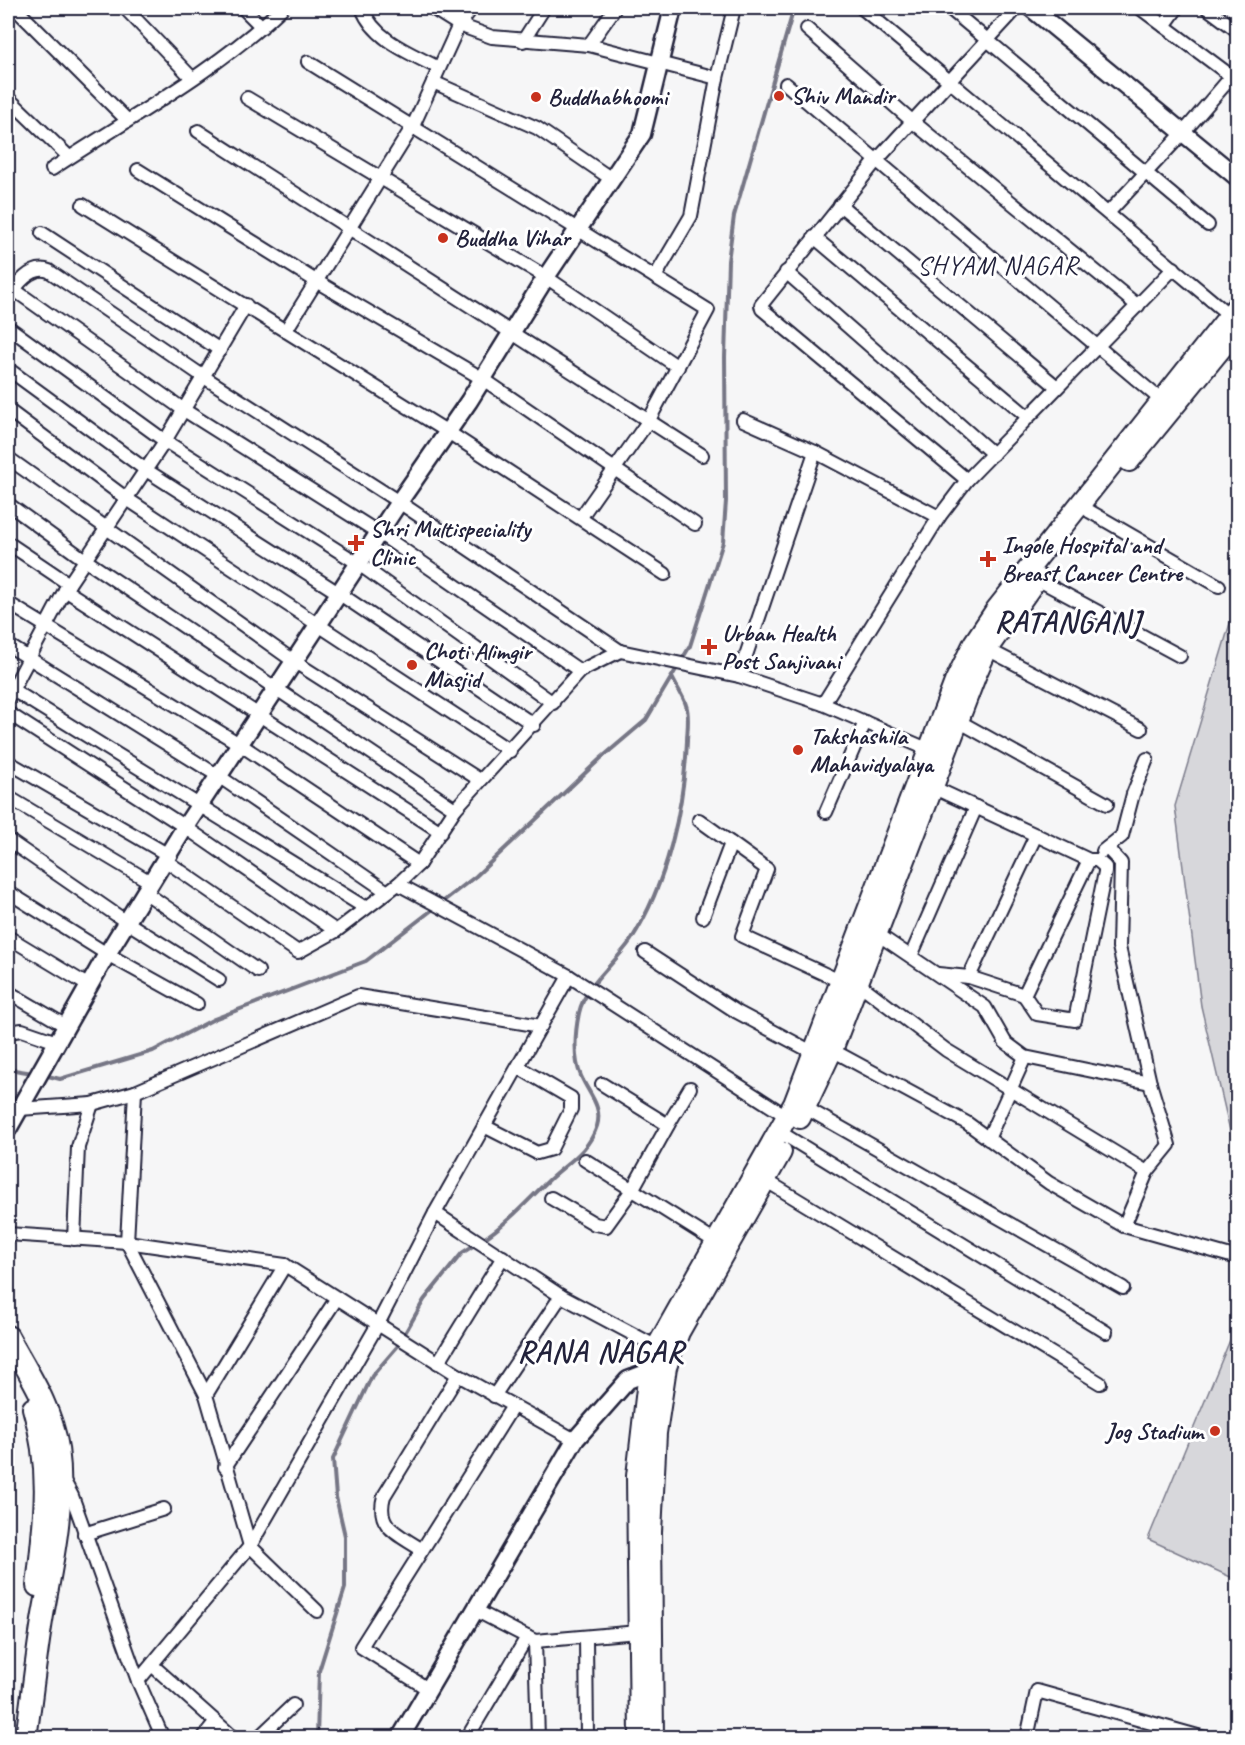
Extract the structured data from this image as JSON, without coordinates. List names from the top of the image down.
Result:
{
  "districts": ["SHYAM NAGAR", "RATANGANJ", "RANA NAGAR"],
  "places": {
    "other": [
      "Shiv Mandir",
      "Buddhabhoomi",
      "Buddha Vihar",
      "Choti Alimgir Masjid",
      "Takshashila Mahavidyalaya",
      "Jog Stadium"
    ],
    "health": ["Shri Multispeciality Clinic", "Ingole Hospital and Breast Cancer Centre", "Urban Health Post Sanjivani"]
  }
}
